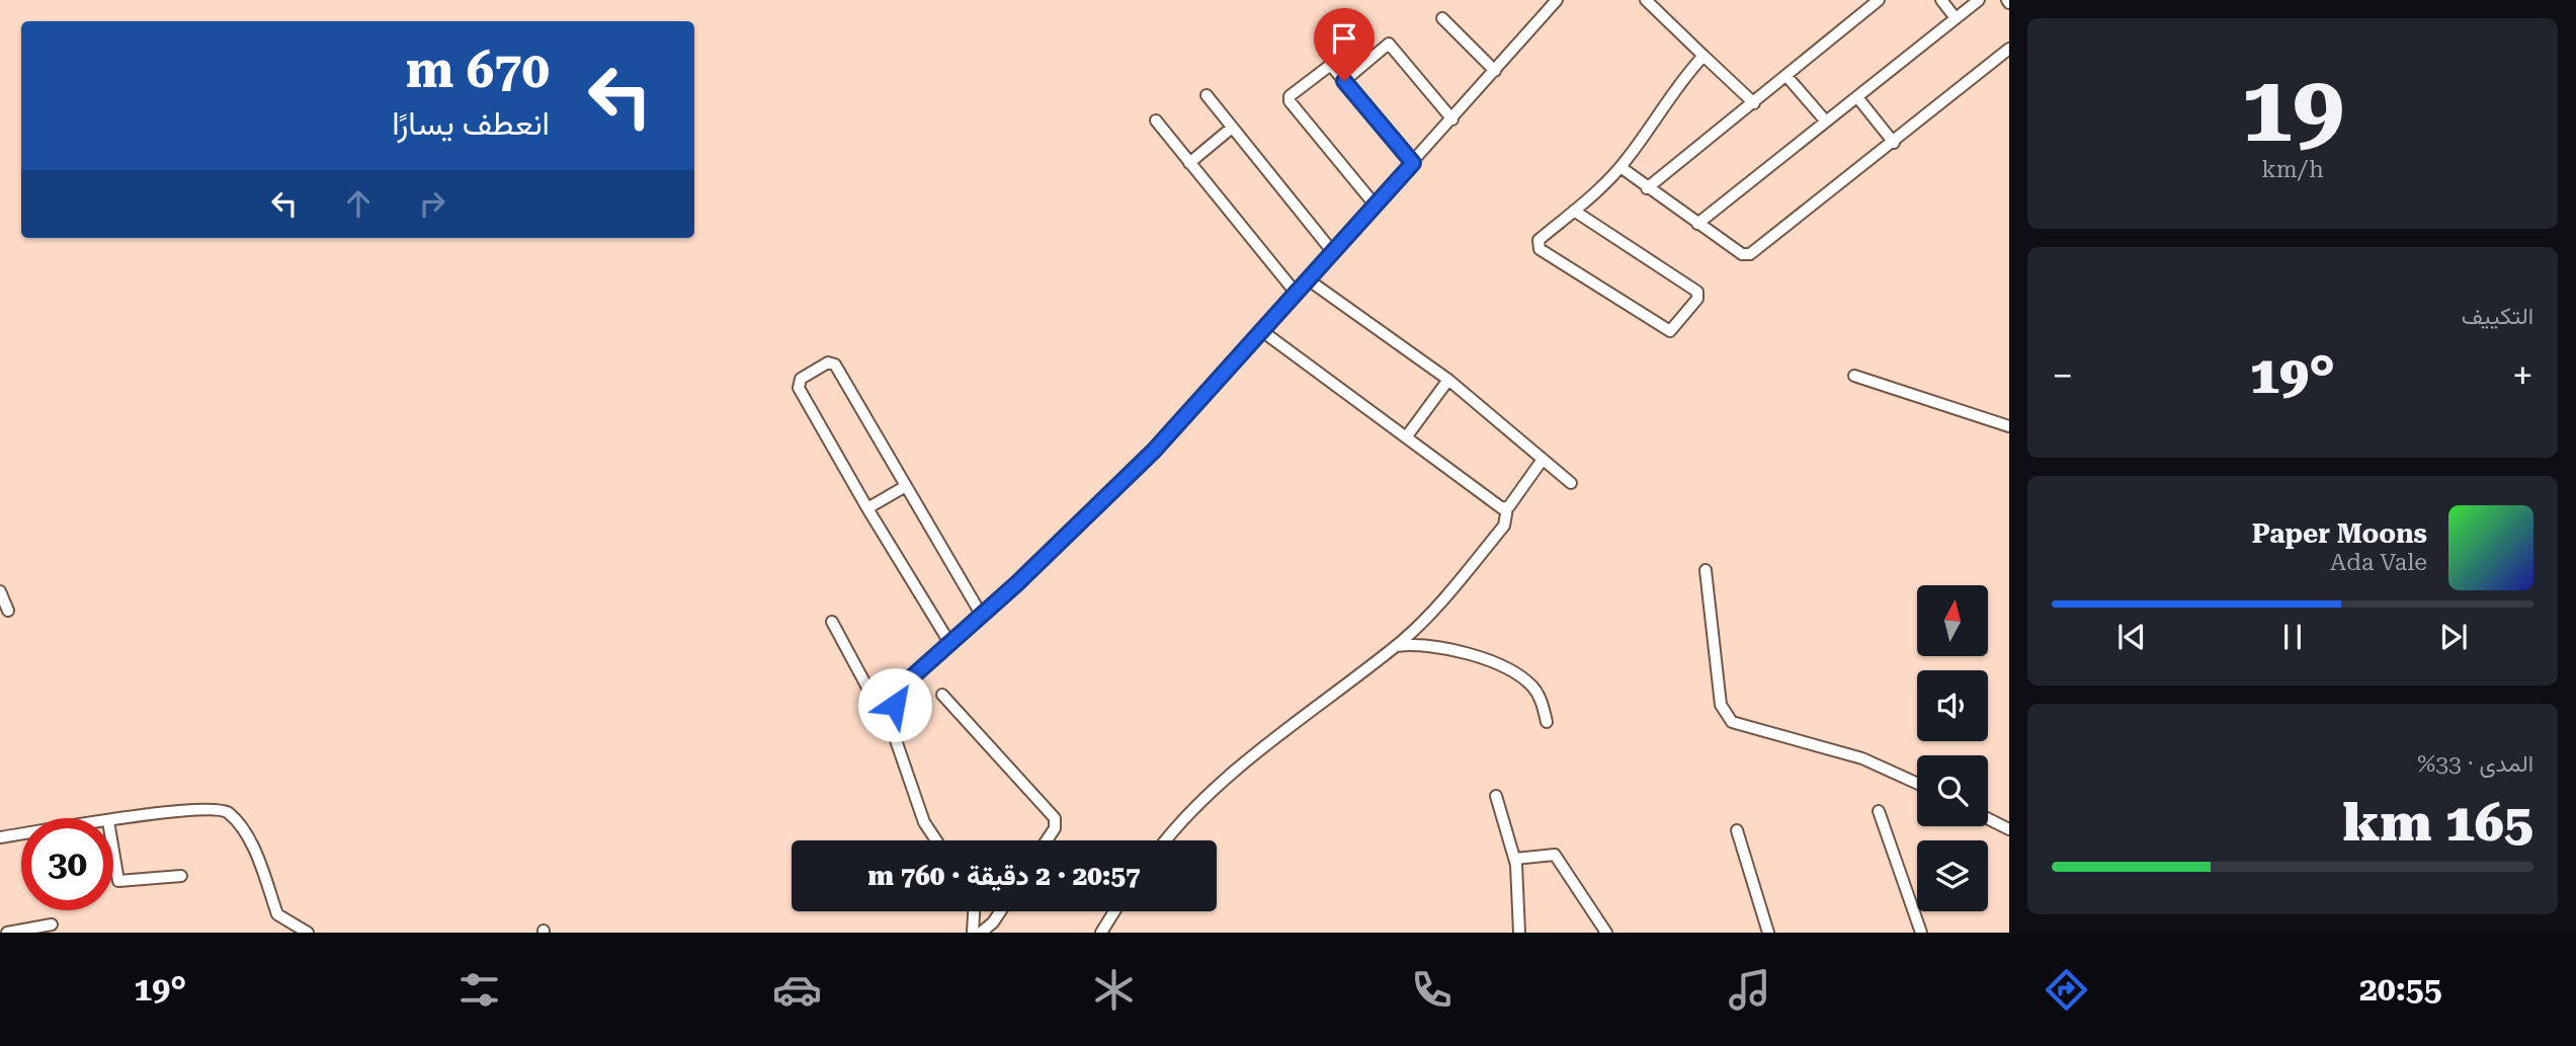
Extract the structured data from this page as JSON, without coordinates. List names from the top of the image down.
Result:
{
  "north": "top",
  "page": {
    "tile": [
      ["19", "km/h"],
      "التكييف",
      ["المدى · 33%", "165 km"]
    ],
    "turn": ["670 m", "انعطف يسارًا"],
    "heat": ["−", "19°", "+"],
    "song": ["Paper Moons", "Ada Vale"],
    "limit": "30",
    "trip": "20:57 · 2 دقيقة · 760 m",
    "tabs": ["20:55", "19°"]
  }
}
